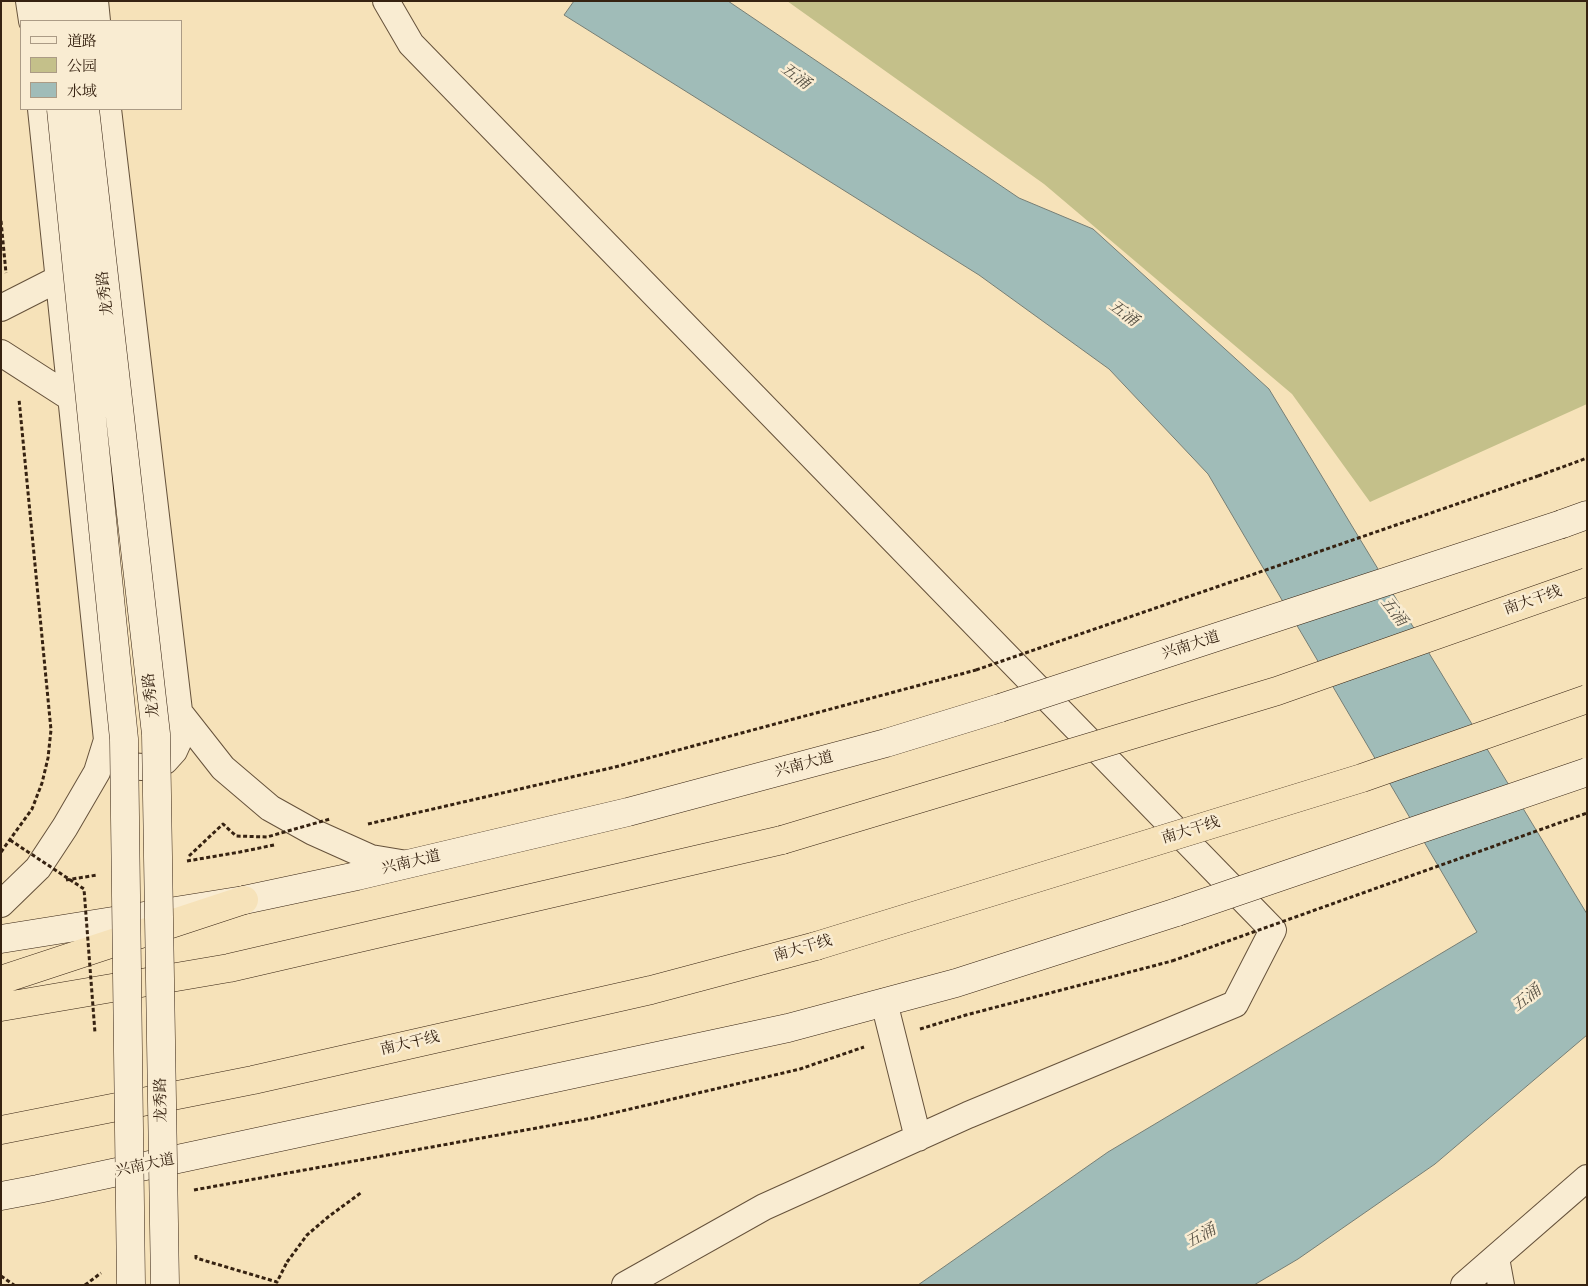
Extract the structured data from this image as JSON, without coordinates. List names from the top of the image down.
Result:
{
  "streets": {
    "highway": ["南大干线"],
    "main road": ["龙秀路", "兴南大道"]
  },
  "water": ["五涌"],
  "legend": ["道路", "公园", "水域"]
}
